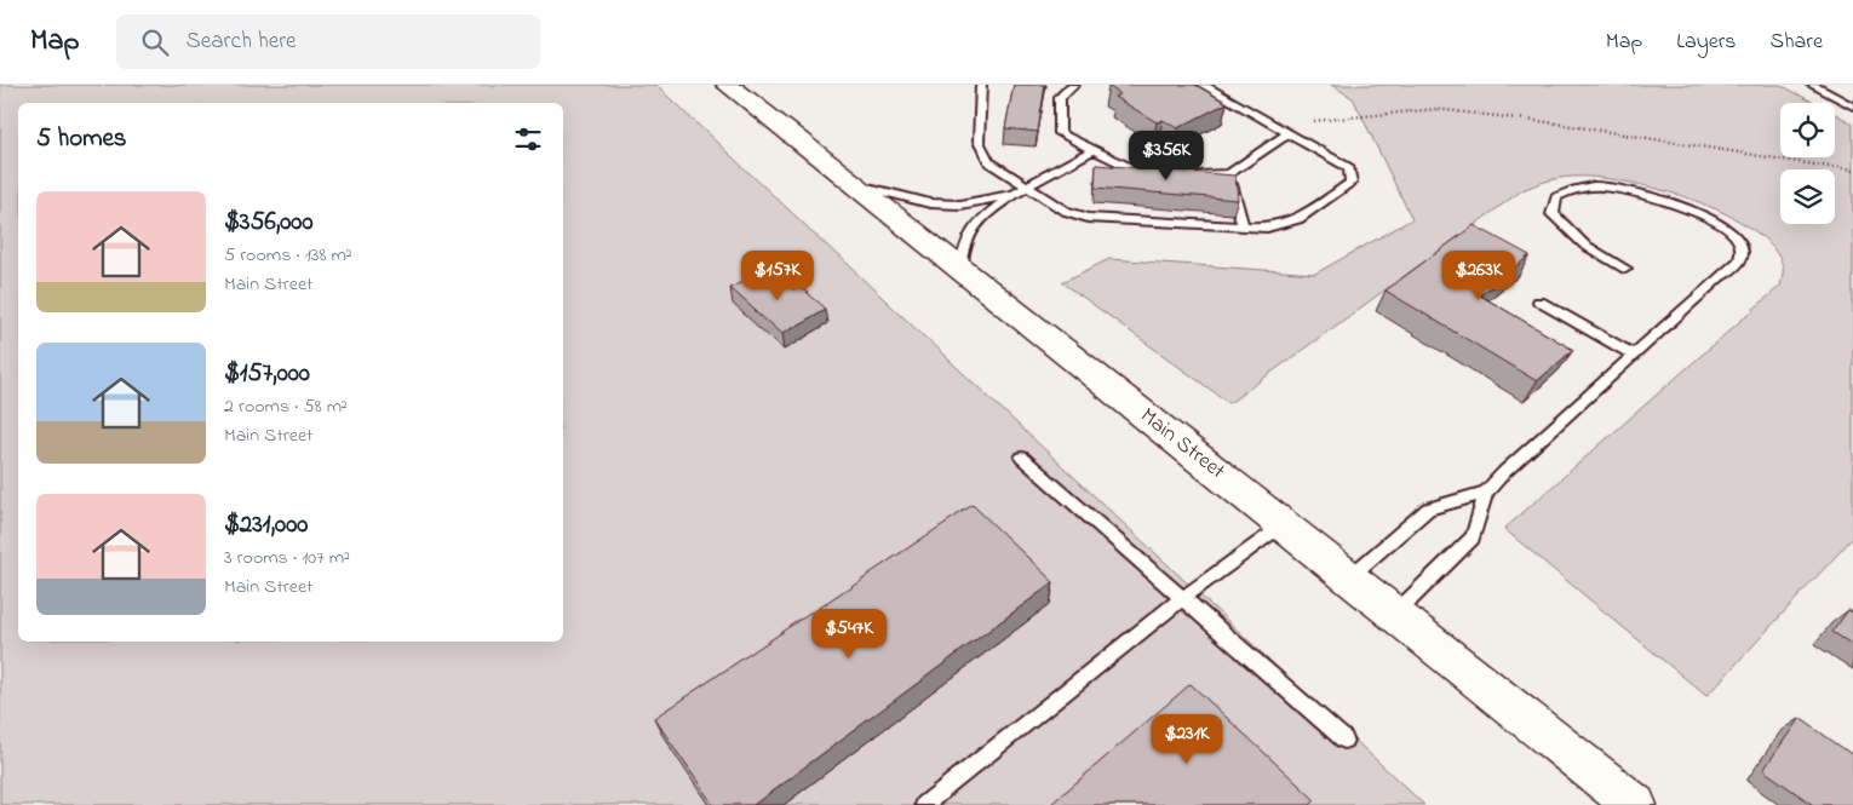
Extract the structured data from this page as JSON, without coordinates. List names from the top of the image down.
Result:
{
  "streets": {
    "highway": ["Main Street"]
  },
  "page": {
    "header": "Map",
    "search": "Search here",
    "nav": ["Map", "Layers", "Share"],
    "heading": "5 homes",
    "price": [
      "$356K",
      "$157K",
      "$263K",
      "$547K",
      "$231K"
    ],
    "list": [
      {
        "name": "$356,000",
        "note": "5 rooms · 138 m² · Main Street"
      },
      {
        "name": "$157,000",
        "note": "2 rooms · 58 m² · Main Street"
      },
      {
        "name": "$231,000",
        "note": "3 rooms · 107 m² · Main Street"
      }
    ]
  }
}
